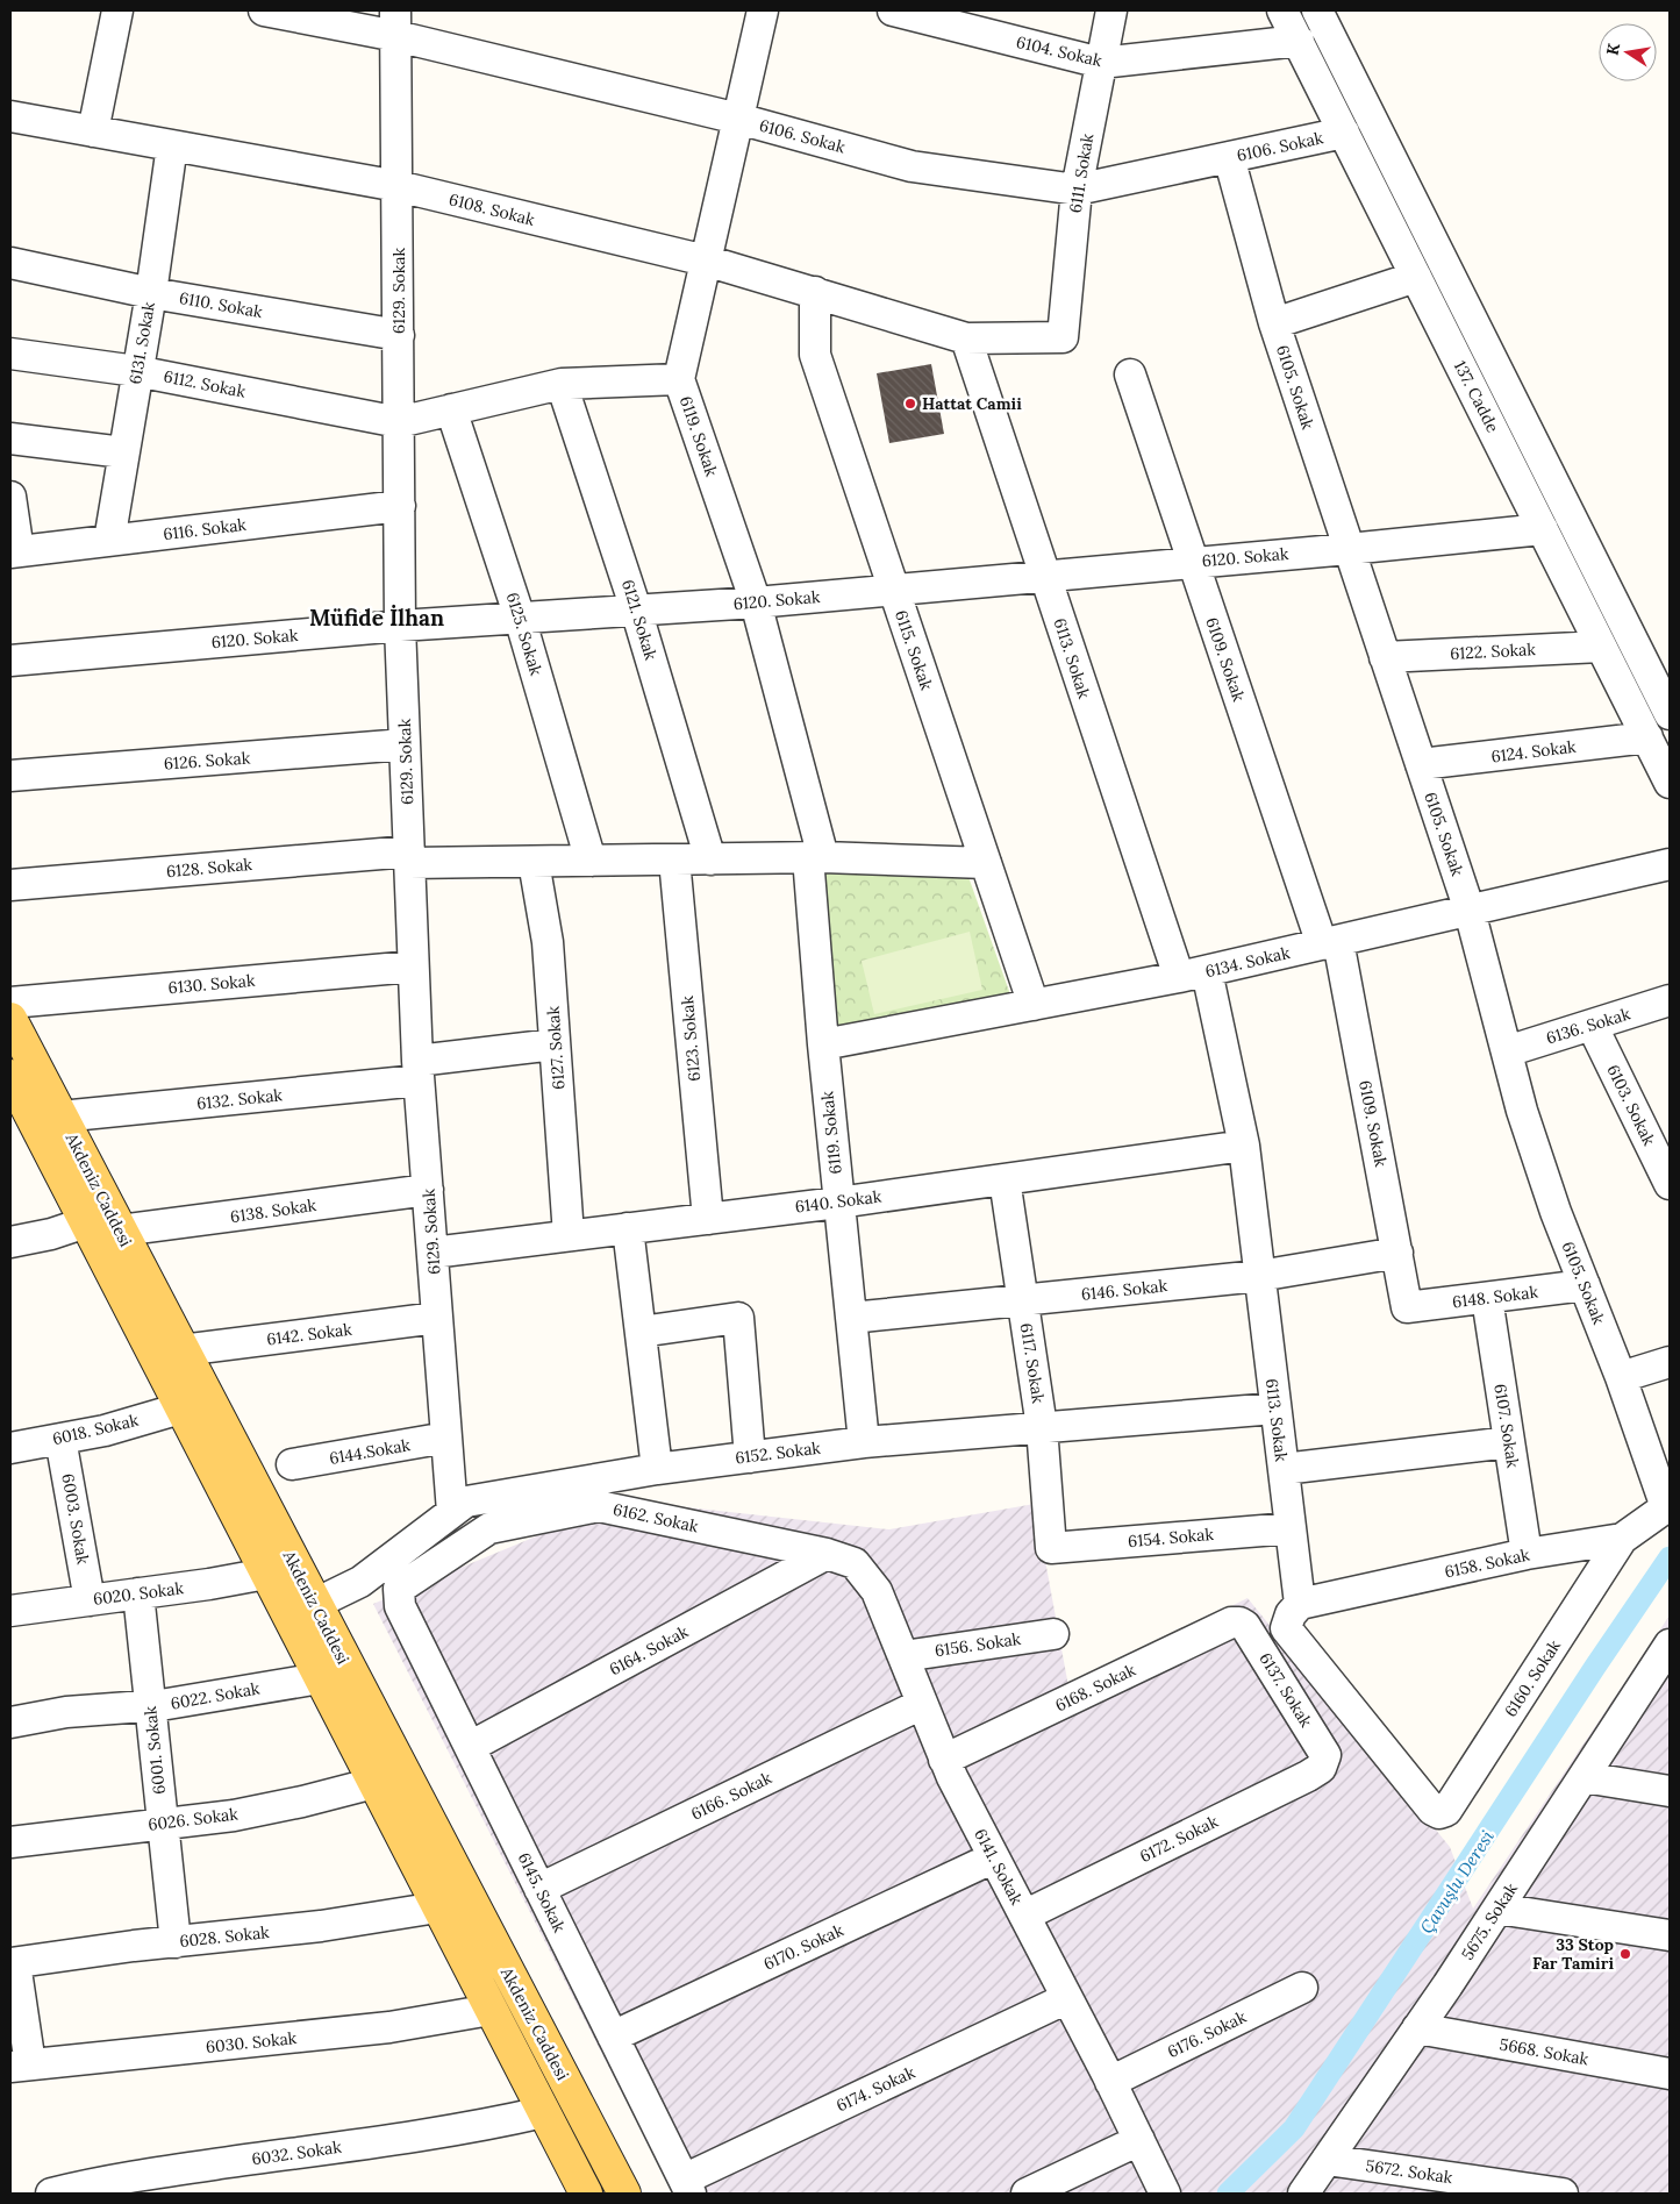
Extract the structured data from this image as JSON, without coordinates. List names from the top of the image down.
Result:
{
  "streets": {
    "main road": ["Akdeniz Caddesi"],
    "street": [
      "6104. Sokak",
      "6106. Sokak",
      "6111. Sokak",
      "6108. Sokak",
      "6129. Sokak",
      "6110. Sokak",
      "6131. Sokak",
      "6112. Sokak",
      "6105. Sokak",
      "137. Cadde",
      "6119. Sokak",
      "6116. Sokak",
      "6120. Sokak",
      "6121. Sokak",
      "6125. Sokak",
      "6115. Sokak",
      "6122. Sokak",
      "6113. Sokak",
      "6109. Sokak",
      "6124. Sokak",
      "6126. Sokak",
      "6128. Sokak",
      "6134. Sokak",
      "6130. Sokak",
      "6136. Sokak",
      "6123. Sokak",
      "6127. Sokak",
      "6132. Sokak",
      "6103. Sokak",
      "6140. Sokak",
      "6138. Sokak",
      "6146. Sokak",
      "6148. Sokak",
      "6142. Sokak",
      "6117. Sokak",
      "6107. Sokak",
      "6018. Sokak",
      "6144.Sokak",
      "6152. Sokak",
      "6162. Sokak",
      "6003. Sokak",
      "6154. Sokak",
      "6158. Sokak",
      "6020. Sokak",
      "6156. Sokak",
      "6164. Sokak",
      "6160. Sokak",
      "6168. Sokak",
      "6137. Sokak",
      "6022. Sokak",
      "6001. Sokak",
      "6166. Sokak",
      "6026. Sokak",
      "6172. Sokak",
      "6141. Sokak",
      "6145. Sokak",
      "5675. Sokak",
      "6028. Sokak",
      "6170. Sokak",
      "6176. Sokak",
      "6030. Sokak",
      "5668. Sokak",
      "6174. Sokak",
      "6032. Sokak",
      "5672. Sokak"
    ]
  },
  "crossings": [
    ["6104. Sokak", "6111. Sokak"],
    ["6104. Sokak", "137. Cadde"],
    ["6106. Sokak", "6111. Sokak"],
    ["6106. Sokak", "6129. Sokak"],
    ["6106. Sokak", "6105. Sokak"],
    ["6106. Sokak", "137. Cadde"],
    ["6106. Sokak", "6119. Sokak"],
    ["6111. Sokak", "6108. Sokak"],
    ["6108. Sokak", "6129. Sokak"],
    ["6108. Sokak", "6131. Sokak"],
    ["6108. Sokak", "6119. Sokak"],
    ["6108. Sokak", "6115. Sokak"],
    ["6108. Sokak", "6113. Sokak"],
    ["6129. Sokak", "6110. Sokak"],
    ["6129. Sokak", "6112. Sokak"],
    ["6129. Sokak", "6116. Sokak"],
    ["6129. Sokak", "6120. Sokak"],
    ["6129. Sokak", "6126. Sokak"],
    ["6129. Sokak", "6128. Sokak"],
    ["6129. Sokak", "6130. Sokak"],
    ["6129. Sokak", "6132. Sokak"],
    ["6129. Sokak", "6140. Sokak"],
    ["6129. Sokak", "6138. Sokak"],
    ["6129. Sokak", "6142. Sokak"],
    ["6129. Sokak", "6144.Sokak"],
    ["6129. Sokak", "6152. Sokak"],
    ["6110. Sokak", "6131. Sokak"],
    ["6131. Sokak", "6112. Sokak"],
    ["6131. Sokak", "6116. Sokak"],
    ["6105. Sokak", "6120. Sokak"],
    ["6105. Sokak", "6122. Sokak"],
    ["6105. Sokak", "6124. Sokak"],
    ["6105. Sokak", "6134. Sokak"],
    ["6105. Sokak", "6136. Sokak"],
    ["6105. Sokak", "6148. Sokak"],
    ["6105. Sokak", "6158. Sokak"],
    ["137. Cadde", "6120. Sokak"],
    ["137. Cadde", "6122. Sokak"],
    ["137. Cadde", "6124. Sokak"],
    ["6119. Sokak", "6120. Sokak"],
    ["6119. Sokak", "6128. Sokak"],
    ["6119. Sokak", "6134. Sokak"],
    ["6119. Sokak", "6140. Sokak"],
    ["6119. Sokak", "6146. Sokak"],
    ["6119. Sokak", "6152. Sokak"],
    ["6120. Sokak", "6121. Sokak"],
    ["6120. Sokak", "6125. Sokak"],
    ["6120. Sokak", "6115. Sokak"],
    ["6120. Sokak", "6113. Sokak"],
    ["6120. Sokak", "6109. Sokak"],
    ["6121. Sokak", "6128. Sokak"],
    ["6125. Sokak", "6128. Sokak"],
    ["6115. Sokak", "6128. Sokak"],
    ["6115. Sokak", "6134. Sokak"],
    ["6113. Sokak", "6134. Sokak"],
    ["6113. Sokak", "6140. Sokak"],
    ["6113. Sokak", "6146. Sokak"],
    ["6113. Sokak", "6152. Sokak"],
    ["6113. Sokak", "6154. Sokak"],
    ["6113. Sokak", "6158. Sokak"],
    ["6113. Sokak", "6160. Sokak"],
    ["6109. Sokak", "6134. Sokak"],
    ["6109. Sokak", "6146. Sokak"],
    ["6109. Sokak", "6148. Sokak"],
    ["6128. Sokak", "6123. Sokak"],
    ["6128. Sokak", "6127. Sokak"],
    ["6136. Sokak", "6103. Sokak"],
    ["6123. Sokak", "6140. Sokak"],
    ["6127. Sokak", "6132. Sokak"],
    ["6127. Sokak", "6140. Sokak"],
    ["6132. Sokak", "Akdeniz Caddesi"],
    ["Akdeniz Caddesi", "6138. Sokak"],
    ["Akdeniz Caddesi", "6142. Sokak"],
    ["Akdeniz Caddesi", "6018. Sokak"],
    ["Akdeniz Caddesi", "6152. Sokak"],
    ["Akdeniz Caddesi", "6020. Sokak"],
    ["Akdeniz Caddesi", "6022. Sokak"],
    ["Akdeniz Caddesi", "6026. Sokak"],
    ["Akdeniz Caddesi", "6028. Sokak"],
    ["Akdeniz Caddesi", "6030. Sokak"],
    ["Akdeniz Caddesi", "6032. Sokak"],
    ["6140. Sokak", "6117. Sokak"],
    ["6146. Sokak", "6117. Sokak"],
    ["6148. Sokak", "6107. Sokak"],
    ["6117. Sokak", "6152. Sokak"],
    ["6117. Sokak", "6154. Sokak"],
    ["6107. Sokak", "6158. Sokak"],
    ["6018. Sokak", "6003. Sokak"],
    ["6162. Sokak", "6164. Sokak"],
    ["6162. Sokak", "6141. Sokak"],
    ["6162. Sokak", "6145. Sokak"],
    ["6003. Sokak", "6020. Sokak"],
    ["6158. Sokak", "6160. Sokak"],
    ["6020. Sokak", "6001. Sokak"],
    ["6156. Sokak", "6141. Sokak"],
    ["6164. Sokak", "6141. Sokak"],
    ["6164. Sokak", "6145. Sokak"],
    ["6168. Sokak", "6137. Sokak"],
    ["6168. Sokak", "6141. Sokak"],
    ["6137. Sokak", "6172. Sokak"],
    ["6022. Sokak", "6001. Sokak"],
    ["6001. Sokak", "6026. Sokak"],
    ["6001. Sokak", "6028. Sokak"],
    ["6166. Sokak", "6141. Sokak"],
    ["6166. Sokak", "6145. Sokak"],
    ["6172. Sokak", "6141. Sokak"],
    ["6141. Sokak", "6170. Sokak"],
    ["6141. Sokak", "6176. Sokak"],
    ["6141. Sokak", "6174. Sokak"],
    ["6145. Sokak", "6170. Sokak"],
    ["6145. Sokak", "6174. Sokak"],
    ["5675. Sokak", "5668. Sokak"],
    ["5675. Sokak", "5672. Sokak"]
  ],
  "districts": ["Müfide İlhan"],
  "water": ["Çavuşlu Deresi"],
  "places": ["Hattat Camii", "33 Stop Far Tamiri"],
  "north": "left"
}
